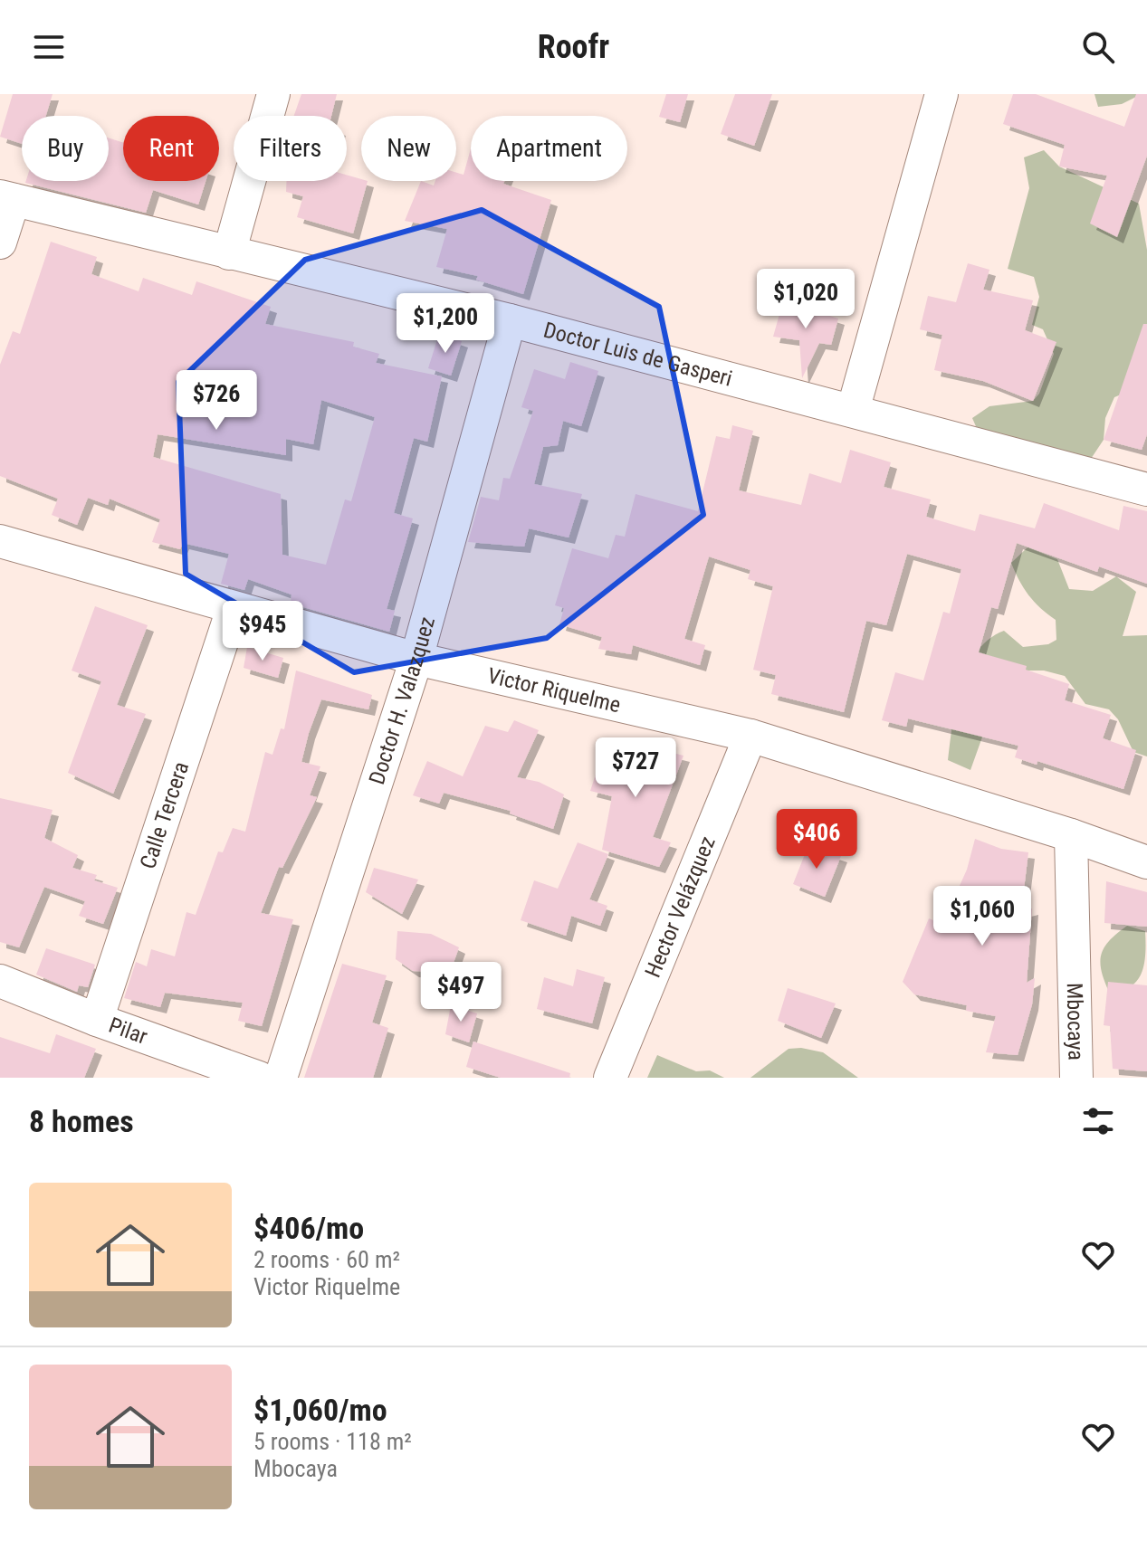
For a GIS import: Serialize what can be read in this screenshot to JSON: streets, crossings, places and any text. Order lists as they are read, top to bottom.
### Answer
{
  "streets": {
    "street": [
      "Doctor Luis de Gasperi",
      "Victor Riquelme",
      "Doctor H. Valazquez",
      "Calle Tercera",
      "Hector Velázquez",
      "Mbocaya",
      "Pilar"
    ]
  },
  "crossings": [
    ["Doctor Luis de Gasperi", "Doctor H. Valazquez"],
    ["Victor Riquelme", "Doctor H. Valazquez"],
    ["Victor Riquelme", "Calle Tercera"],
    ["Victor Riquelme", "Hector Velázquez"],
    ["Victor Riquelme", "Mbocaya"],
    ["Calle Tercera", "Pilar"]
  ],
  "page": {
    "header": "Roofr",
    "chip": [
      "Buy",
      "Rent",
      "Filters",
      "New",
      "Apartment"
    ],
    "price": [
      "$1,020",
      "$1,200",
      "$726",
      "$945",
      "$727",
      "$406",
      "$1,060",
      "$497"
    ],
    "heading": "8 homes",
    "list": [
      {
        "name": "$406/mo",
        "note": "2 rooms · 60 m² · Victor Riquelme"
      },
      {
        "name": "$1,060/mo",
        "note": "5 rooms · 118 m² · Mbocaya"
      }
    ]
  }
}
